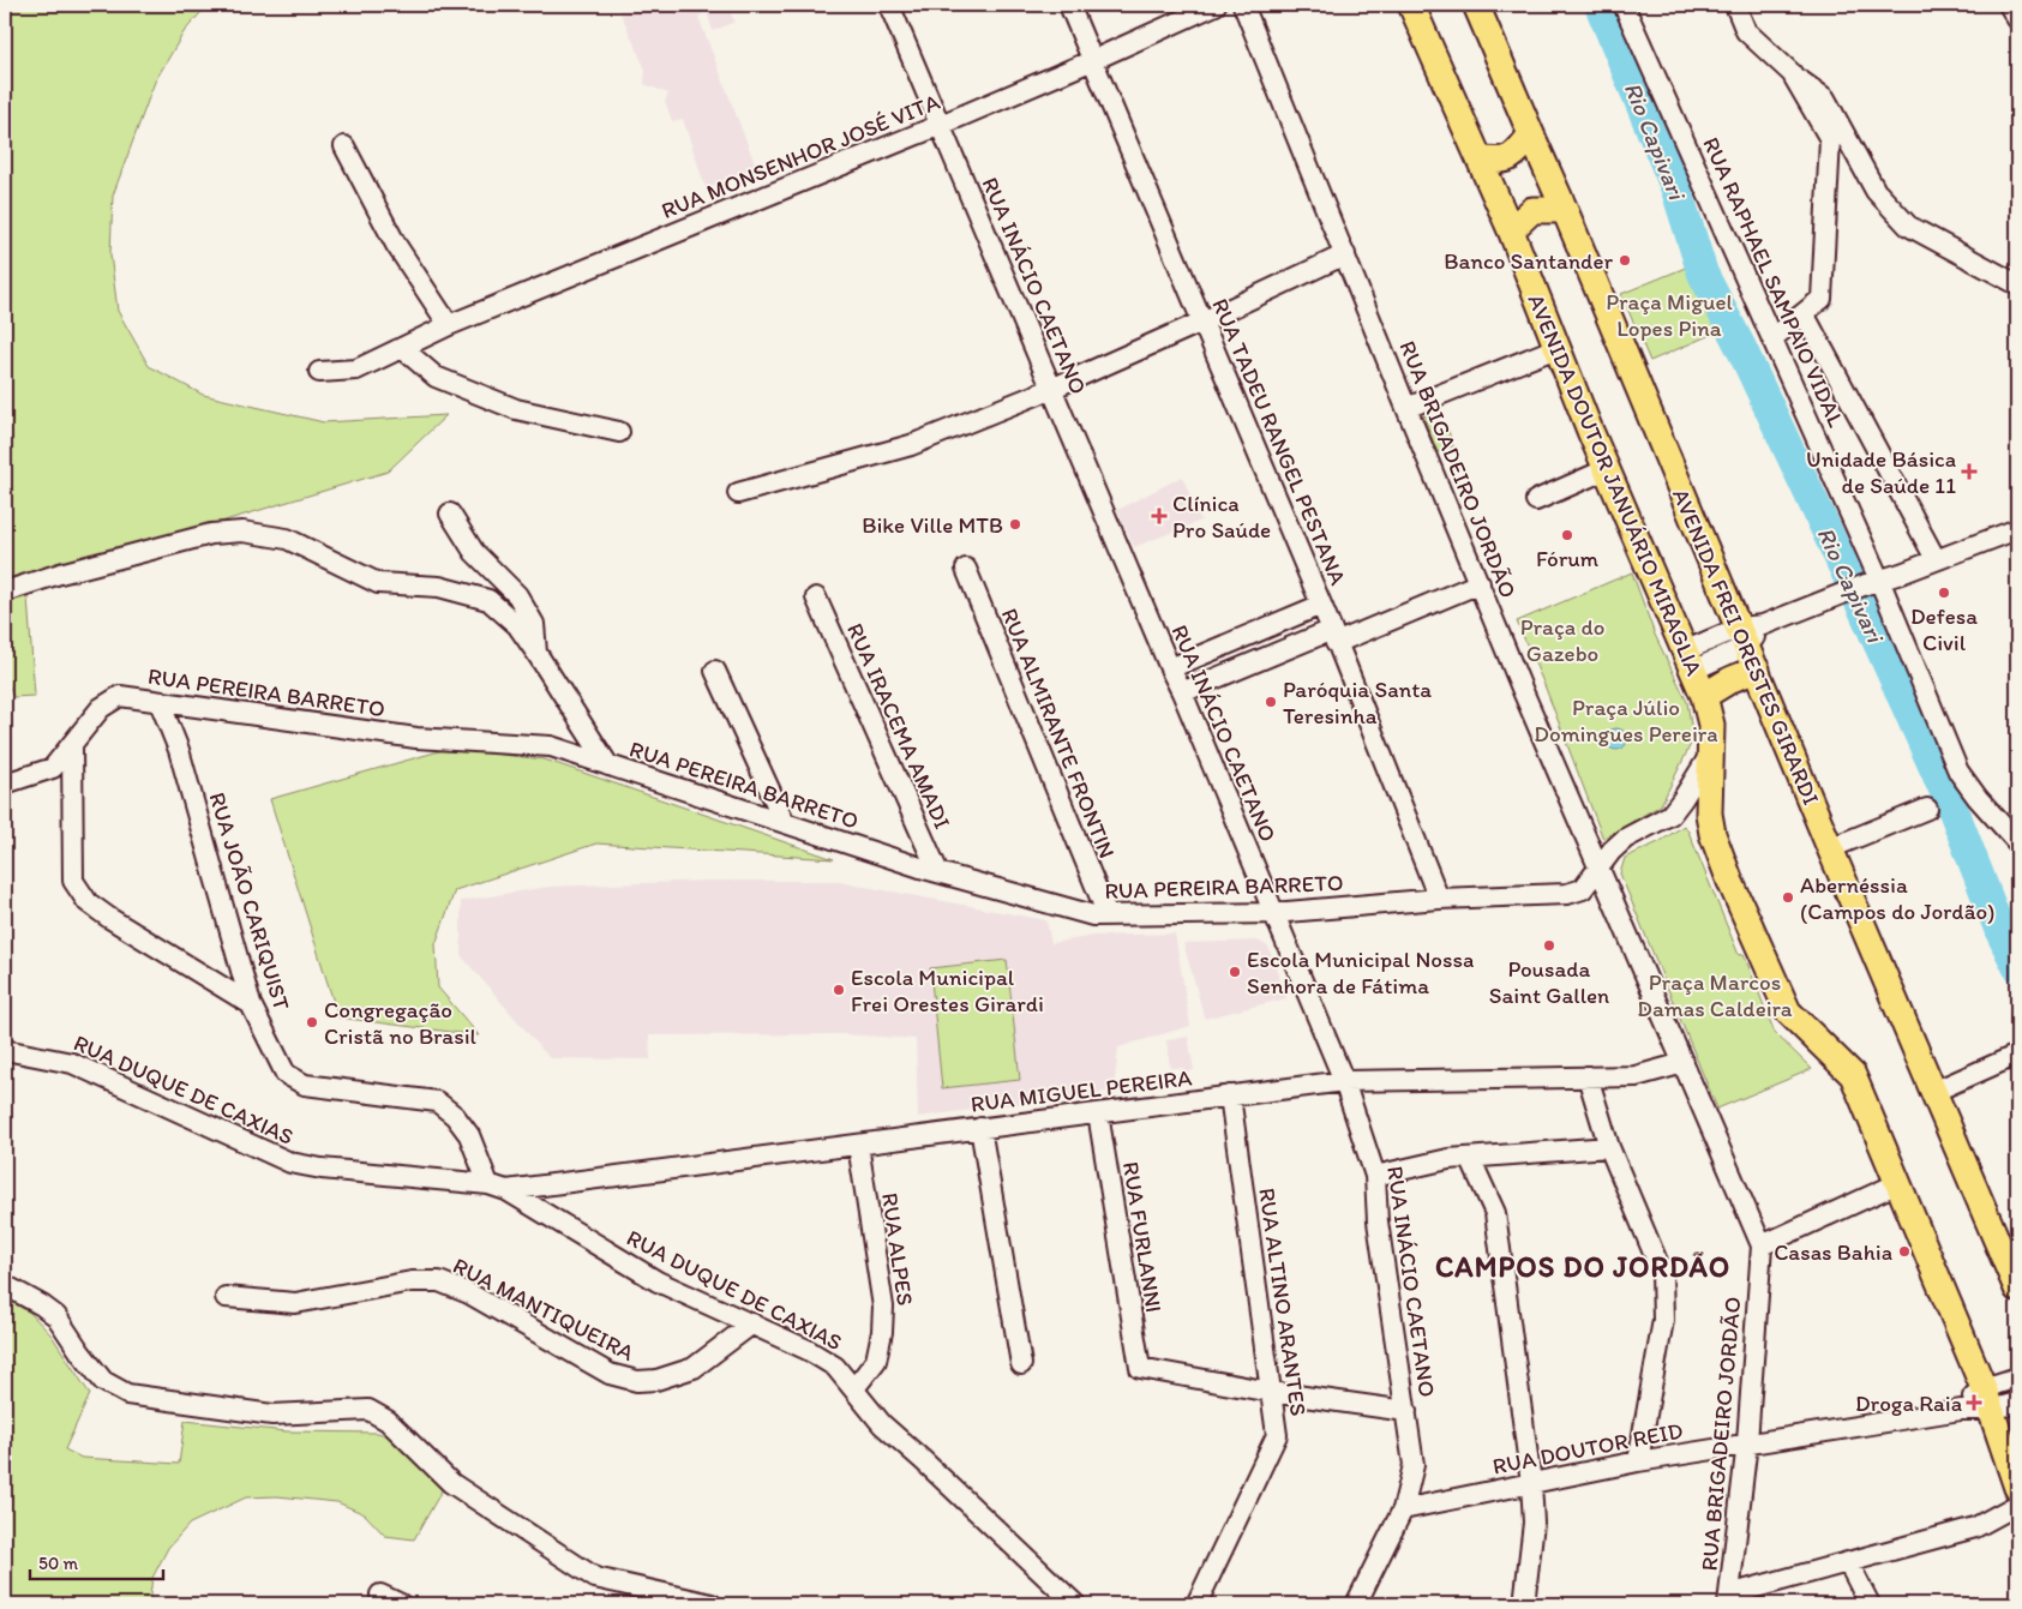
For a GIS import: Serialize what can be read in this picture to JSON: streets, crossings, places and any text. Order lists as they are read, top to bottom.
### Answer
{
  "streets": {
    "main road": ["AVENIDA DOUTOR JANUÁRIO MIRAGLIA", "AVENIDA FREI ORESTES GIRARDI"],
    "street": [
      "RUA MONSENHOR JOSÉ VITA",
      "RUA RAPHAEL SAMPAIO VIDAL",
      "RUA INÁCIO CAETANO",
      "RUA TADEU RANGEL PESTANA",
      "RUA BRIGADEIRO JORDÃO",
      "RUA PEREIRA BARRETO",
      "RUA IRACEMA AMADI",
      "RUA ALMIRANTE FRONTIN",
      "RUA JOÃO CARIQUIST",
      "RUA DUQUE DE CAXIAS",
      "RUA MIGUEL PEREIRA",
      "RUA FURLANNI",
      "RUA ALPES",
      "RUA ALTINO ARANTES",
      "RUA MANTIQUEIRA",
      "RUA DOUTOR REID"
    ]
  },
  "crossings": [
    ["RUA MONSENHOR JOSÉ VITA", "RUA INÁCIO CAETANO"],
    ["RUA MONSENHOR JOSÉ VITA", "RUA TADEU RANGEL PESTANA"],
    ["RUA INÁCIO CAETANO", "RUA PEREIRA BARRETO"],
    ["RUA INÁCIO CAETANO", "RUA MIGUEL PEREIRA"],
    ["RUA INÁCIO CAETANO", "RUA DOUTOR REID"],
    ["RUA TADEU RANGEL PESTANA", "RUA PEREIRA BARRETO"],
    ["RUA BRIGADEIRO JORDÃO", "RUA PEREIRA BARRETO"],
    ["RUA BRIGADEIRO JORDÃO", "RUA MIGUEL PEREIRA"],
    ["RUA BRIGADEIRO JORDÃO", "RUA DOUTOR REID"],
    ["AVENIDA DOUTOR JANUÁRIO MIRAGLIA", "RUA PEREIRA BARRETO"],
    ["AVENIDA DOUTOR JANUÁRIO MIRAGLIA", "RUA DOUTOR REID"],
    ["RUA PEREIRA BARRETO", "RUA IRACEMA AMADI"],
    ["RUA PEREIRA BARRETO", "RUA ALMIRANTE FRONTIN"],
    ["RUA PEREIRA BARRETO", "RUA JOÃO CARIQUIST"],
    ["RUA JOÃO CARIQUIST", "RUA DUQUE DE CAXIAS"],
    ["RUA JOÃO CARIQUIST", "RUA MIGUEL PEREIRA"],
    ["RUA DUQUE DE CAXIAS", "RUA MIGUEL PEREIRA"],
    ["RUA DUQUE DE CAXIAS", "RUA ALPES"],
    ["RUA DUQUE DE CAXIAS", "RUA MANTIQUEIRA"],
    ["RUA MIGUEL PEREIRA", "RUA FURLANNI"],
    ["RUA MIGUEL PEREIRA", "RUA ALPES"],
    ["RUA MIGUEL PEREIRA", "RUA ALTINO ARANTES"],
    ["RUA FURLANNI", "RUA ALTINO ARANTES"]
  ],
  "districts": ["CAMPOS DO JORDÃO"],
  "water": ["Rio Capivari"],
  "parks": [
    "Praça Miguel Lopes Pina",
    "Praça do Gazebo",
    "Praça Júlio Domingues Pereira",
    "Praça Marcos Damas Caldeira"
  ],
  "places": {
    "other": [
      "Banco Santander",
      "Bike Ville MTB",
      "Fórum",
      "Defesa Civil",
      "Paróquia Santa Teresinha",
      "Abernéssia (Campos do Jordão)",
      "Pousada Saint Gallen",
      "Escola Municipal Nossa Senhora de Fátima",
      "Escola Municipal Frei Orestes Girardi",
      "Congregação Cristã no Brasil",
      "Casas Bahia"
    ],
    "health": ["Unidade Básica de Saúde 11", "Clínica Pro Saúde", "Droga Raia"]
  },
  "scale_bar": "50 m"
}
